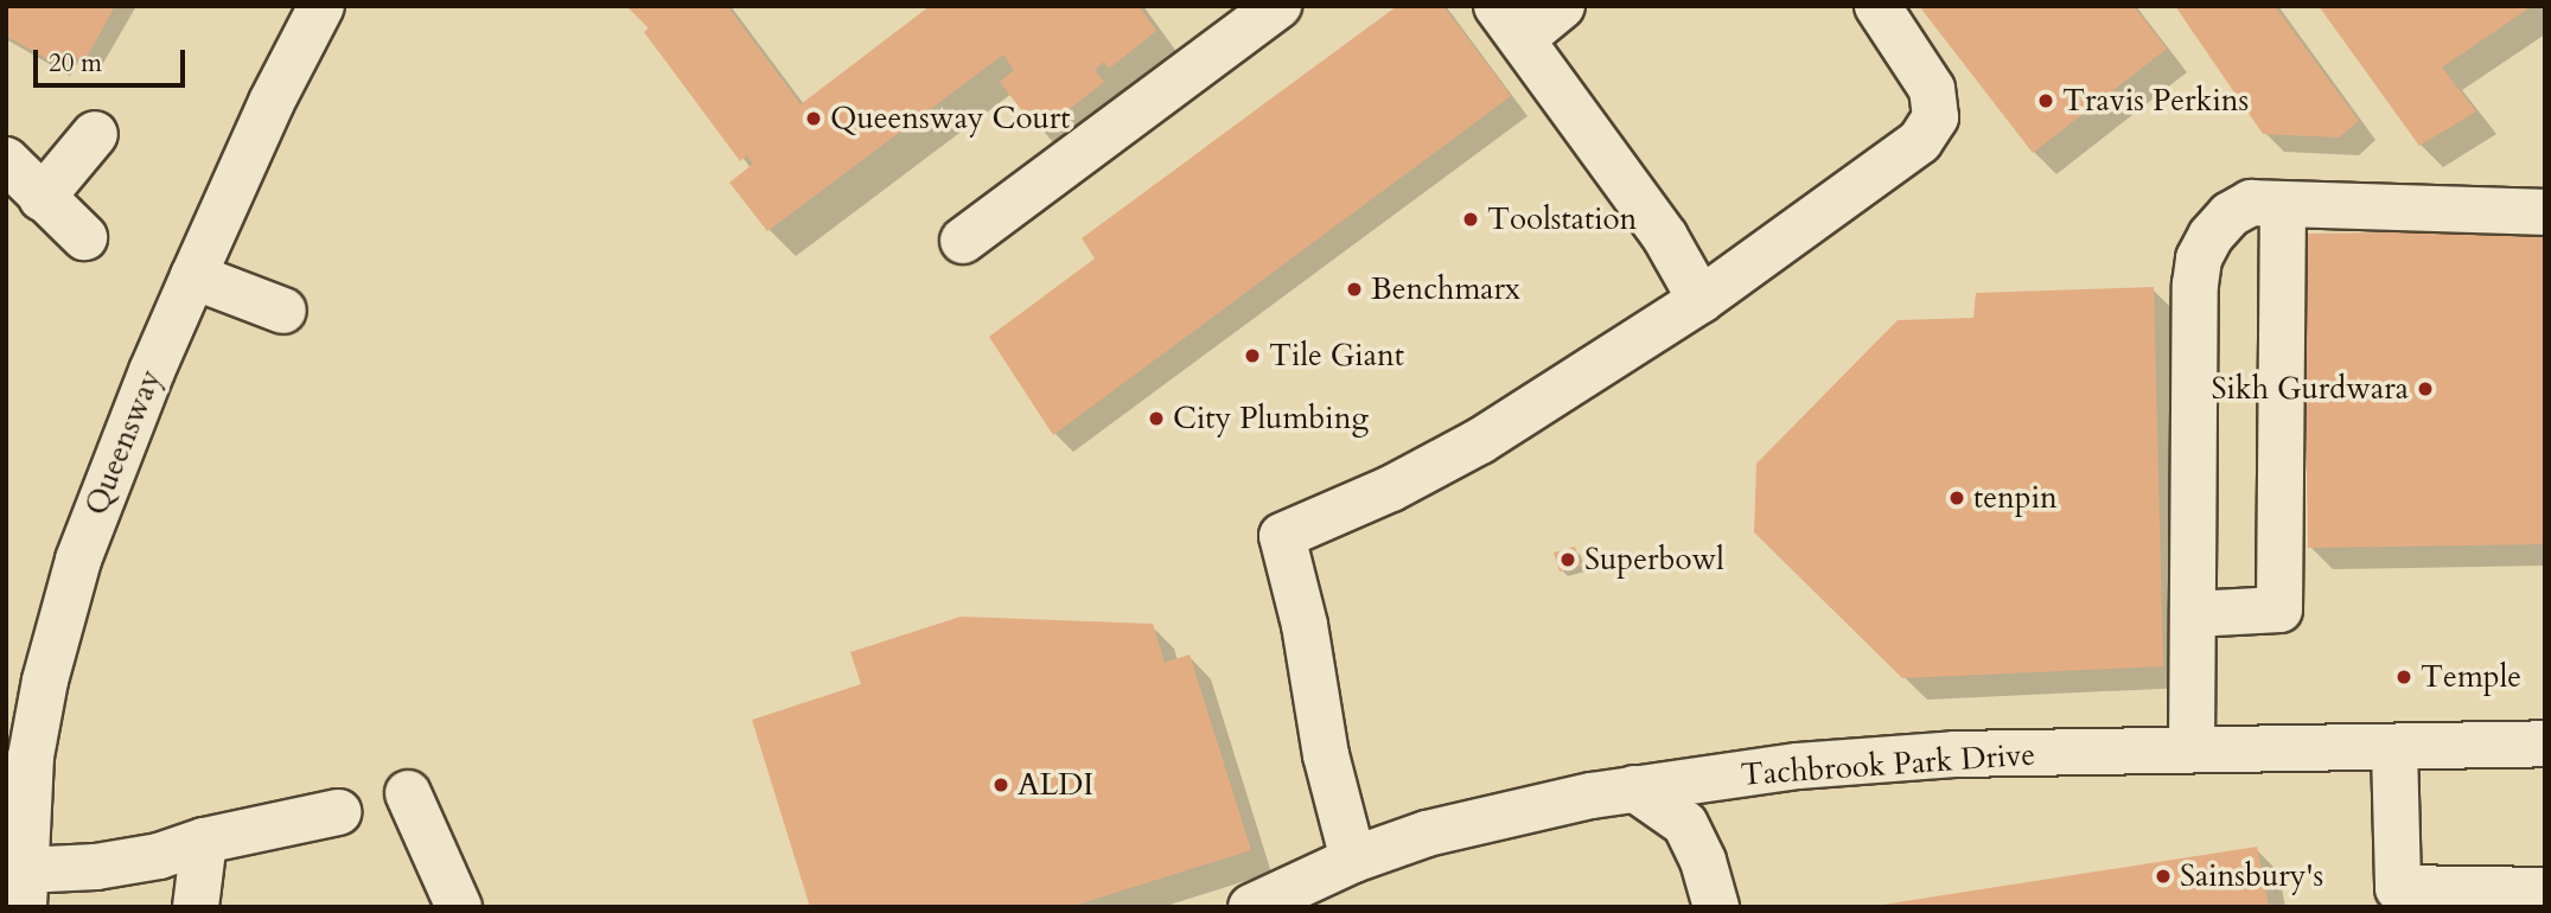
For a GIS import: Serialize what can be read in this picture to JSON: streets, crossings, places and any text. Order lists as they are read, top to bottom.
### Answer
{
  "streets": {
    "street": ["Queensway", "Tachbrook Park Drive"]
  },
  "places": [
    "Travis Perkins",
    "Queensway Court",
    "Toolstation",
    "Benchmarx",
    "Tile Giant",
    "Sikh Gurdwara",
    "City Plumbing",
    "tenpin",
    "Superbowl",
    "Temple",
    "ALDI",
    "Sainsbury's"
  ],
  "scale_bar": "20 m"
}
